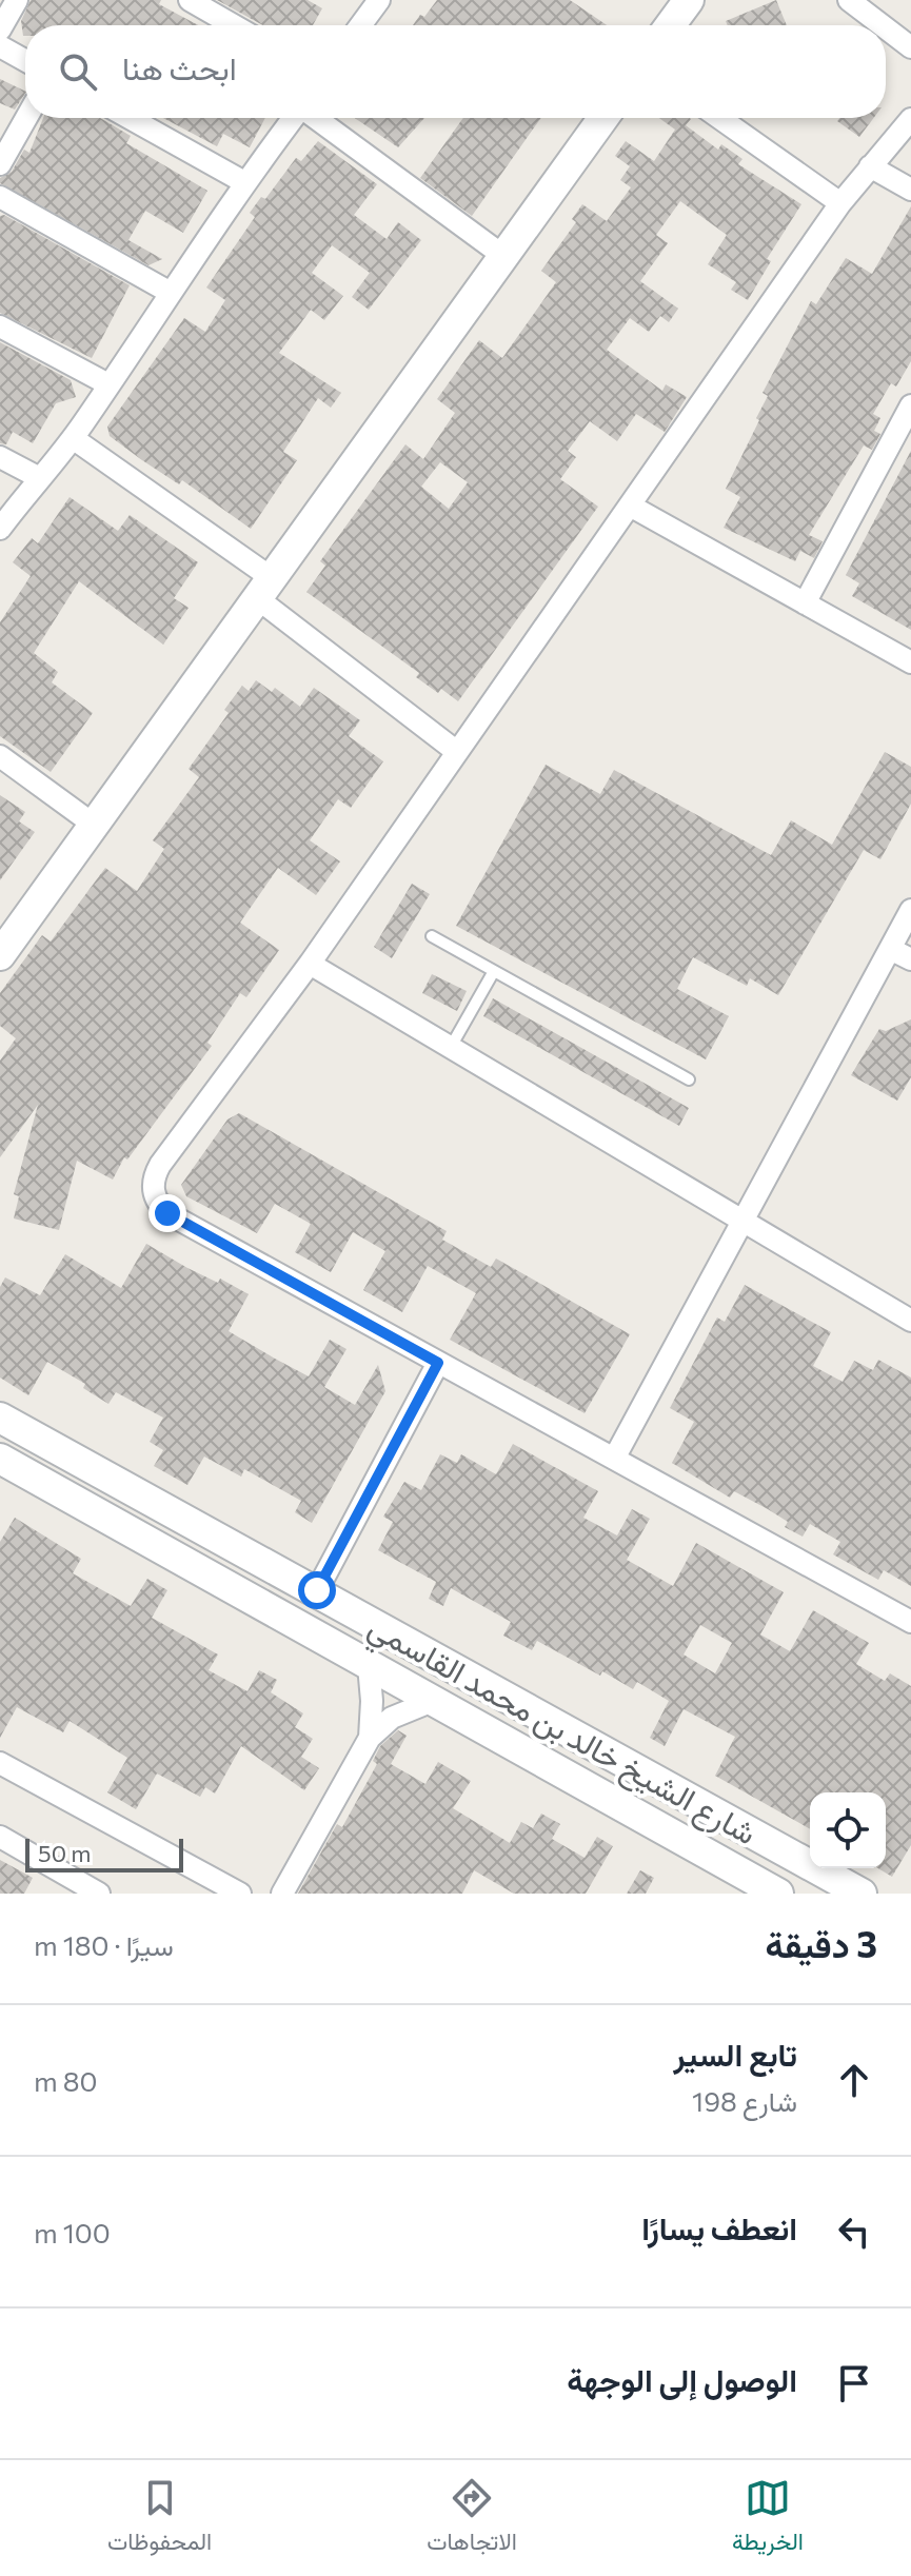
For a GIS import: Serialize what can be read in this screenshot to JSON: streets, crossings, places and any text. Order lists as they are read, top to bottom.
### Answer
{
  "streets": {
    "main road": ["شارع الشيخ خالد بن محمد القاسمي"]
  },
  "scale_bar": "50 m",
  "page": {
    "search": "ابحث هنا",
    "scale": "50 m",
    "heading": ["3 دقيقة", "سيرًا · 180 m"],
    "list": [
      ["تابع السير", "شارع 198", "80 m"],
      ["انعطف يسارًا", "100 m"],
      "الوصول إلى الوجهة"
    ],
    "nav": ["الخريطة", "الاتجاهات", "المحفوظات"]
  }
}
